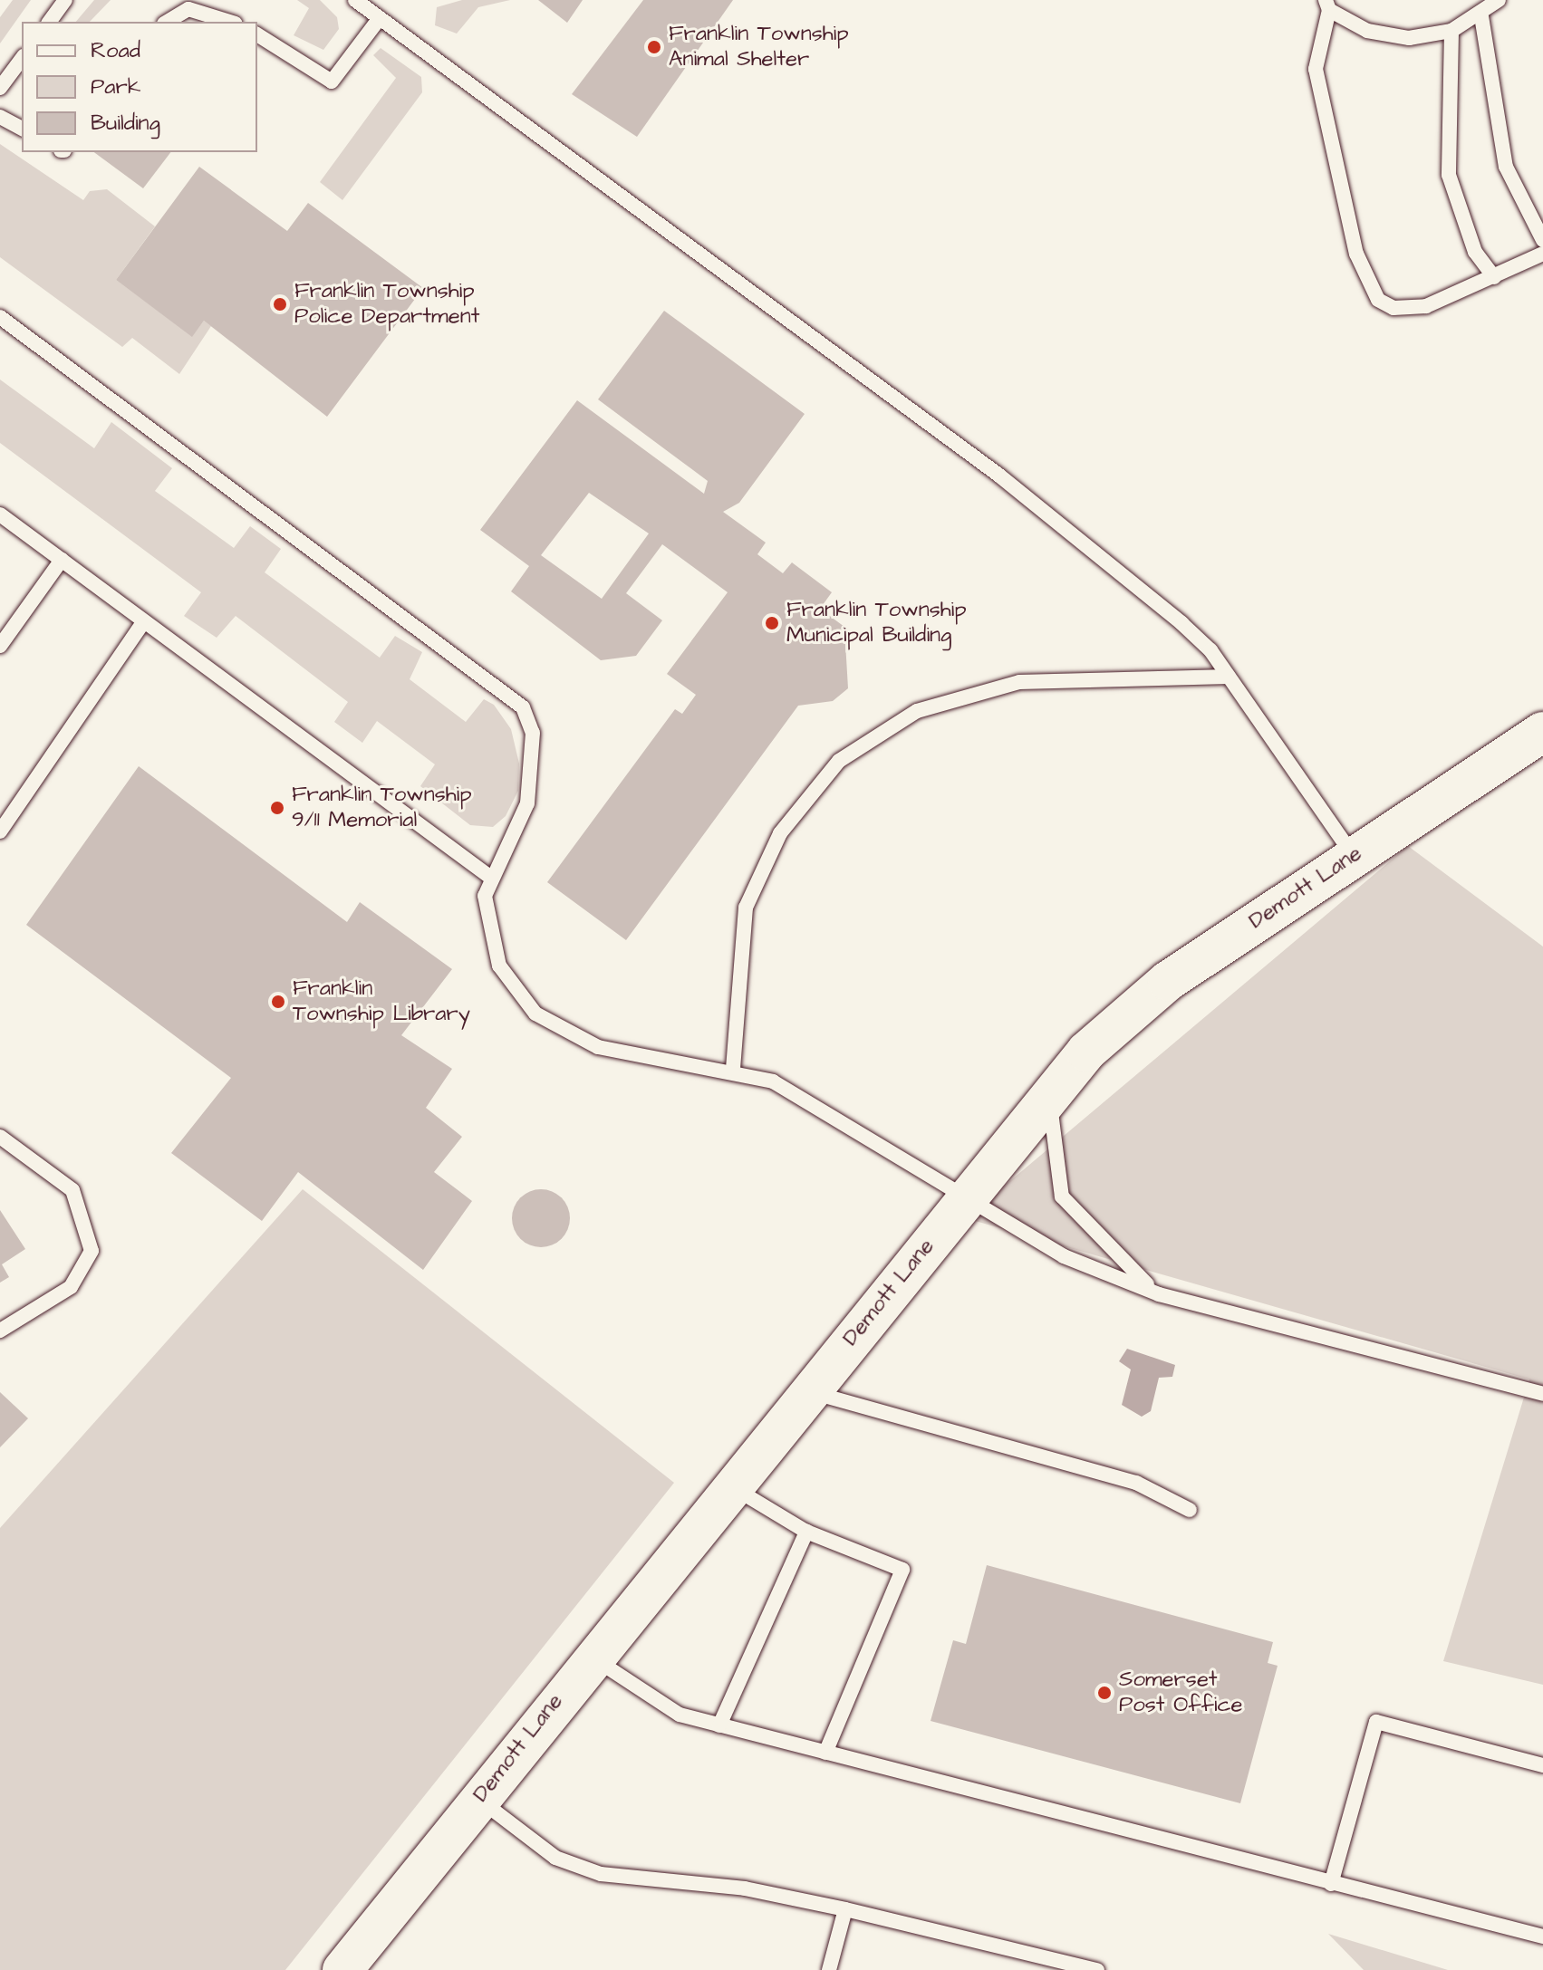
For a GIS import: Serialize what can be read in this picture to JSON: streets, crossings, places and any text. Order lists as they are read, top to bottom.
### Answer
{
  "streets": {
    "street": ["Demott Lane"]
  },
  "places": [
    "Franklin Township Animal Shelter",
    "Franklin Township Police Department",
    "Franklin Township Municipal Building",
    "Franklin Township 9/11 Memorial",
    "Franklin Township Library",
    "Somerset Post Office"
  ],
  "legend": ["Road", "Park", "Building"]
}
